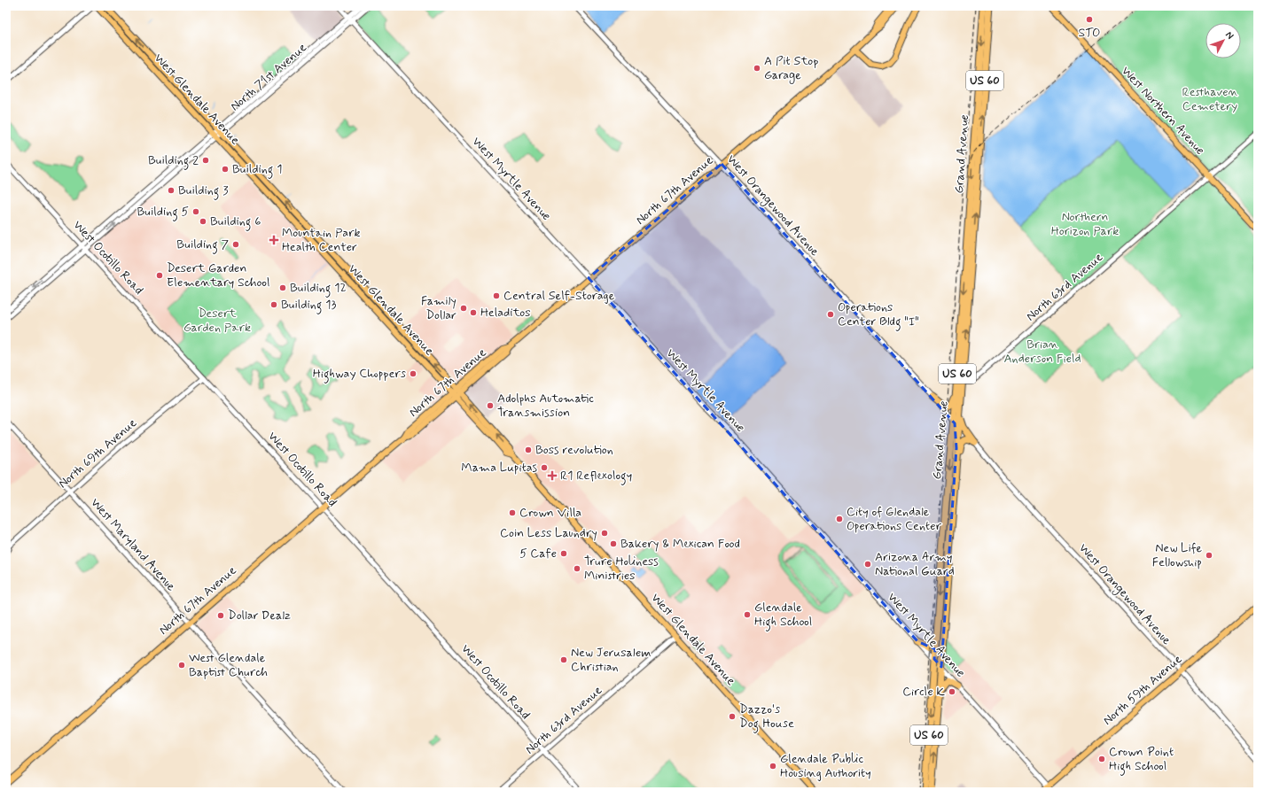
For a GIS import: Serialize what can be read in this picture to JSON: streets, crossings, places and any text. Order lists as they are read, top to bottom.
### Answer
{
  "streets": {
    "highway": ["US 60", "Grand Avenue"],
    "main road": [
      "West Glendale Avenue",
      "West Northern Avenue",
      "North 67th Avenue",
      "North 59th Avenue"
    ],
    "street": [
      "North 71st Avenue",
      "West Myrtle Avenue",
      "West Orangewood Avenue",
      "West Ocotillo Road",
      "North 63rd Avenue",
      "North 69th Avenue",
      "West Maryland Avenue"
    ]
  },
  "crossings": [
    ["North 71st Avenue", "West Glendale Avenue"],
    ["North 71st Avenue", "West Myrtle Avenue"],
    ["North 71st Avenue", "West Ocotillo Road"],
    ["West Glendale Avenue", "North 67th Avenue"],
    ["West Glendale Avenue", "North 63rd Avenue"],
    ["West Northern Avenue", "North 63rd Avenue"],
    ["Grand Avenue", "West Myrtle Avenue"],
    ["Grand Avenue", "West Orangewood Avenue"],
    ["Grand Avenue", "North 63rd Avenue"],
    ["West Myrtle Avenue", "North 67th Avenue"],
    ["West Myrtle Avenue", "North 59th Avenue"],
    ["North 67th Avenue", "West Orangewood Avenue"],
    ["North 67th Avenue", "West Ocotillo Road"],
    ["North 67th Avenue", "West Maryland Avenue"],
    ["West Orangewood Avenue", "North 59th Avenue"],
    ["West Ocotillo Road", "North 63rd Avenue"],
    ["West Ocotillo Road", "North 69th Avenue"],
    ["North 69th Avenue", "West Maryland Avenue"]
  ],
  "parks": [
    "Resthaven Cemetery",
    "Northern Horizon Park",
    "Desert Garden Park",
    "Brian Anderson Field"
  ],
  "places": {
    "other": [
      "STO",
      "A Pit Stop Garage",
      "Building 2",
      "Building 1",
      "Building 3",
      "Building 5",
      "Building 6",
      "Building 7",
      "Desert Garden Elementary School",
      "Building 12",
      "Central Self-Storage",
      "Building 13",
      "Family Dollar",
      "Heladitos",
      "Operations Center Bldg \"I\"",
      "Highway Choppers",
      "Adolphs Automatic Transmission",
      "Boss revolution",
      "Mama Lupitas",
      "Crown Villa",
      "City of Glendale Operations Center",
      "Coin Less Laundry",
      "Bakery & Mexican Food",
      "5 Cafe",
      "New Life Fellowship",
      "Arizona Army National Guard",
      "Trure Holiness Ministries",
      "Glendale High School",
      "Dollar Dealz",
      "New Jerusalem Christian",
      "West Glendale Baptist Church",
      "Circle K",
      "Dazzo's Dog House",
      "Crown Point High School",
      "Glendale Public Housing Authority"
    ],
    "health": ["Mountain Park Health Center", "R1 Reflexology"]
  },
  "north": "top right"
}
